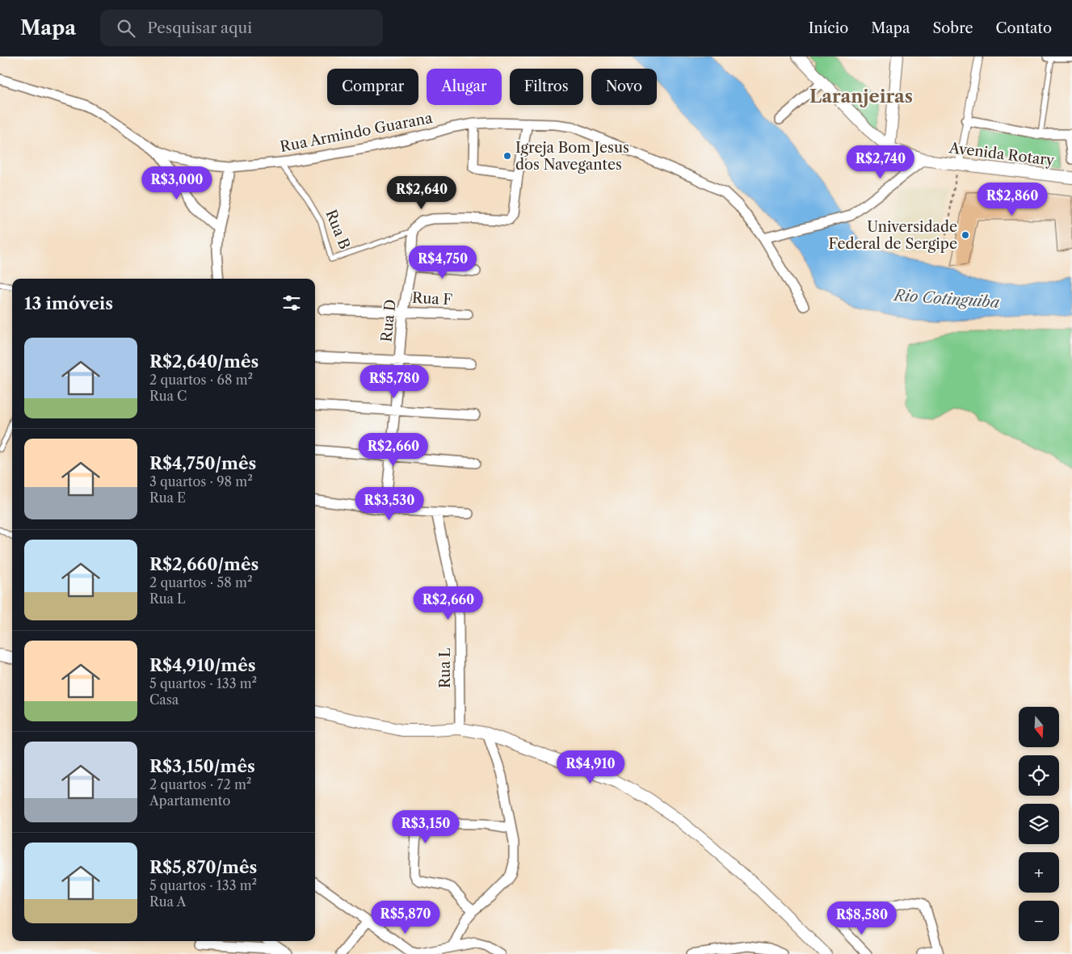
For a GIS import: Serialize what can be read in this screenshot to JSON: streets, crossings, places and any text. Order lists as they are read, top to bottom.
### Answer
{
  "streets": {
    "street": [
      "Rua Armindo Guarana",
      "Avenida Rotary",
      "Rua F",
      "Rua D",
      "Rua L"
    ],
    "lane": ["Rua B"]
  },
  "crossings": [
    ["Rua Armindo Guarana", "Rua B"],
    ["Rua B", "Rua D"],
    ["Rua F", "Rua D"]
  ],
  "districts": ["Laranjeiras"],
  "water": ["Rio Cotinguiba"],
  "places": ["Igreja Bom Jesus dos Navegantes", "Universidade Federal de Sergipe"],
  "north": "bottom",
  "page": {
    "header": "Mapa",
    "search": "Pesquisar aqui",
    "nav": [
      "Início",
      "Mapa",
      "Sobre",
      "Contato"
    ],
    "chip": [
      "Comprar",
      "Alugar",
      "Filtros",
      "Novo"
    ],
    "price": [
      "R$2,740",
      "R$3,000",
      "R$2,640",
      "R$2,860",
      "R$4,750",
      "R$5,780",
      "R$2,660",
      "R$3,530",
      "R$2,660",
      "R$4,910",
      "R$3,150",
      "R$5,870",
      "R$8,580"
    ],
    "heading": "13 imóveis",
    "list": [
      {
        "name": "R$2,640/mês",
        "note": "2 quartos · 68 m² · Rua C"
      },
      {
        "name": "R$4,750/mês",
        "note": "3 quartos · 98 m² · Rua E"
      },
      {
        "name": "R$2,660/mês",
        "note": "2 quartos · 58 m² · Rua L"
      },
      {
        "name": "R$4,910/mês",
        "note": "5 quartos · 133 m² · Casa"
      },
      {
        "name": "R$3,150/mês",
        "note": "2 quartos · 72 m² · Apartamento"
      },
      {
        "name": "R$5,870/mês",
        "note": "5 quartos · 133 m² · Rua A"
      }
    ],
    "map_buttons": ["+", "−"]
  }
}
